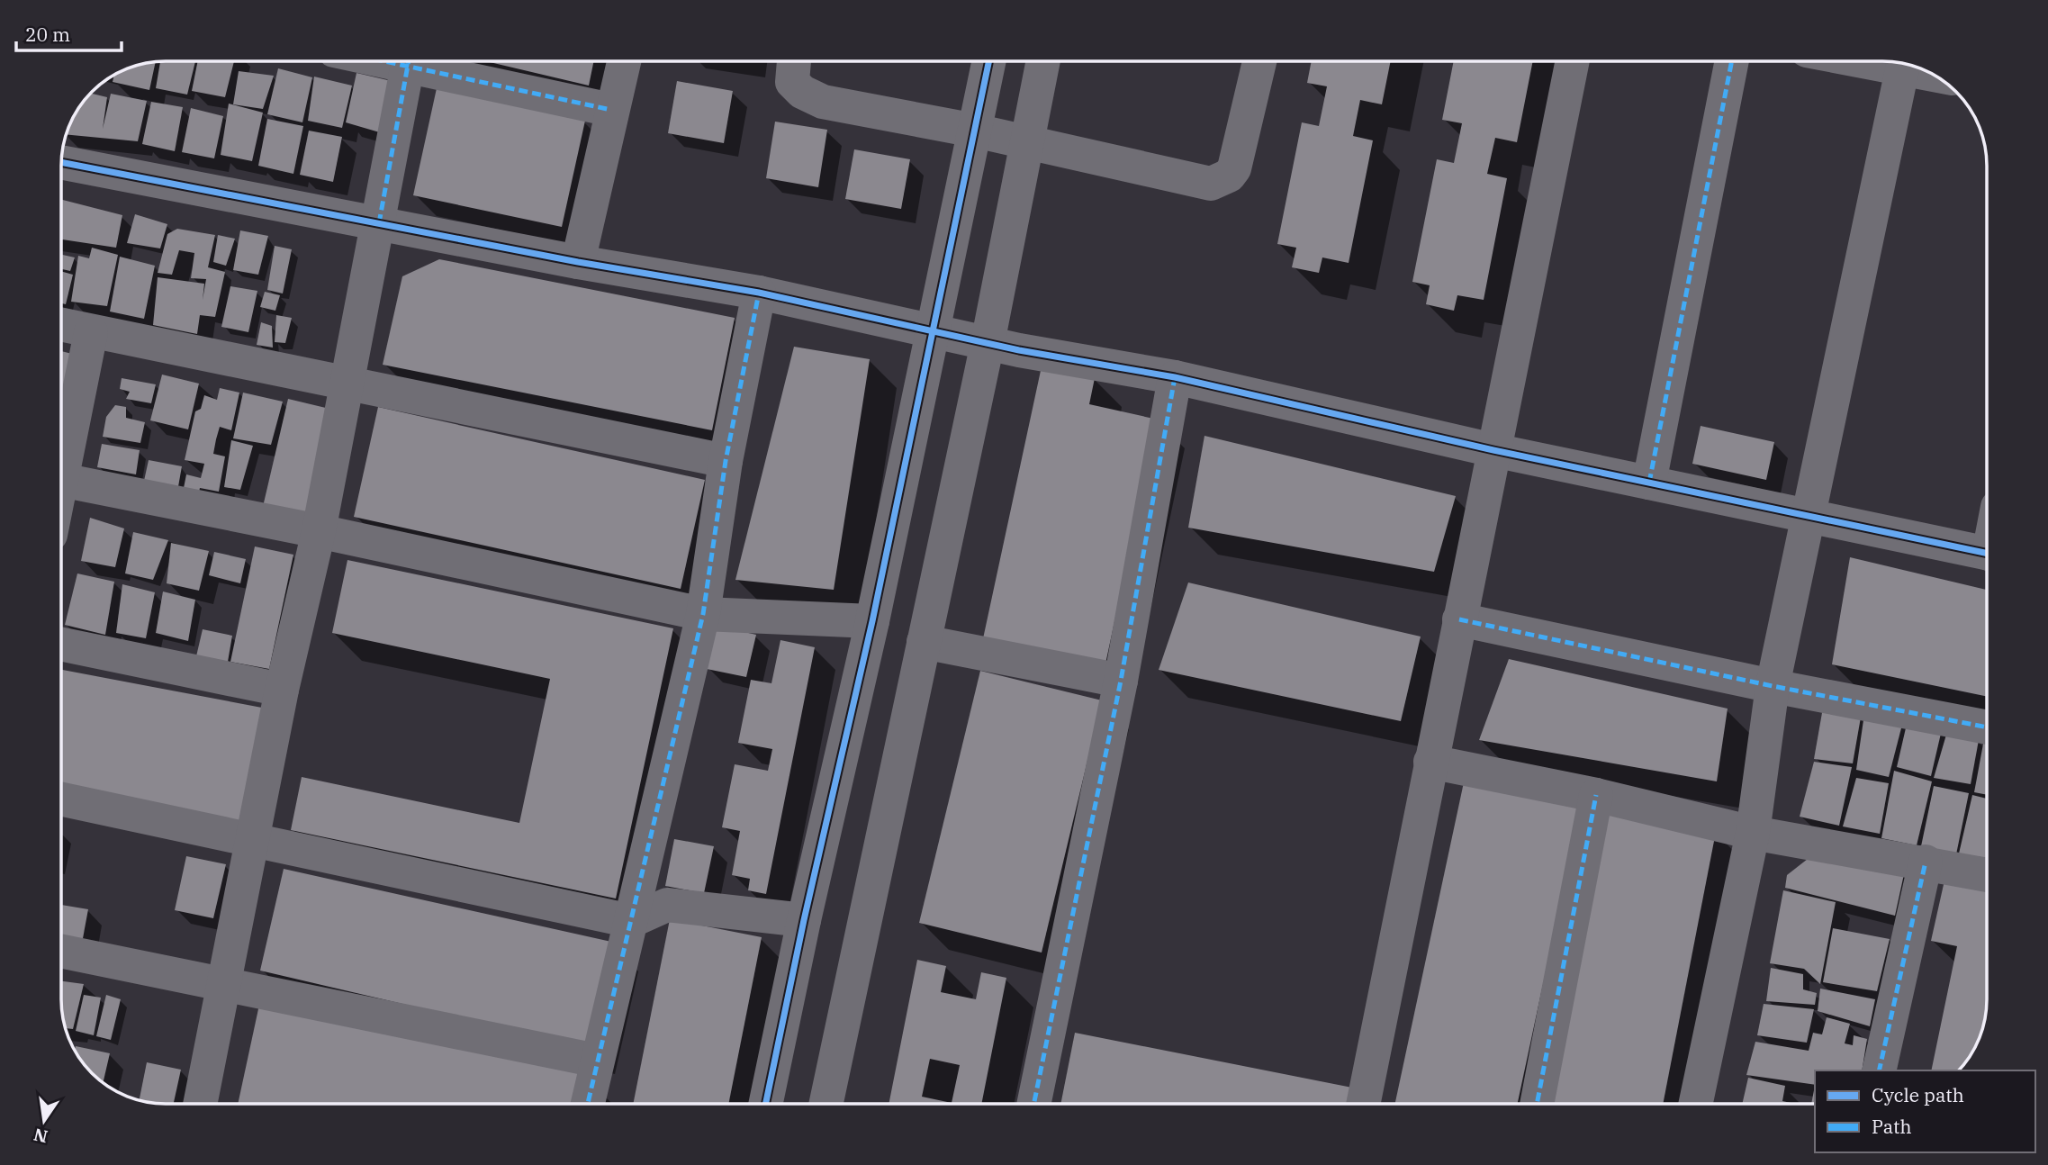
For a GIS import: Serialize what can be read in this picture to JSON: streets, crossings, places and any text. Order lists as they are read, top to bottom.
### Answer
{
  "legend": ["Cycle path", "Path"],
  "scale_bar": "20 m",
  "north": "bottom"
}
